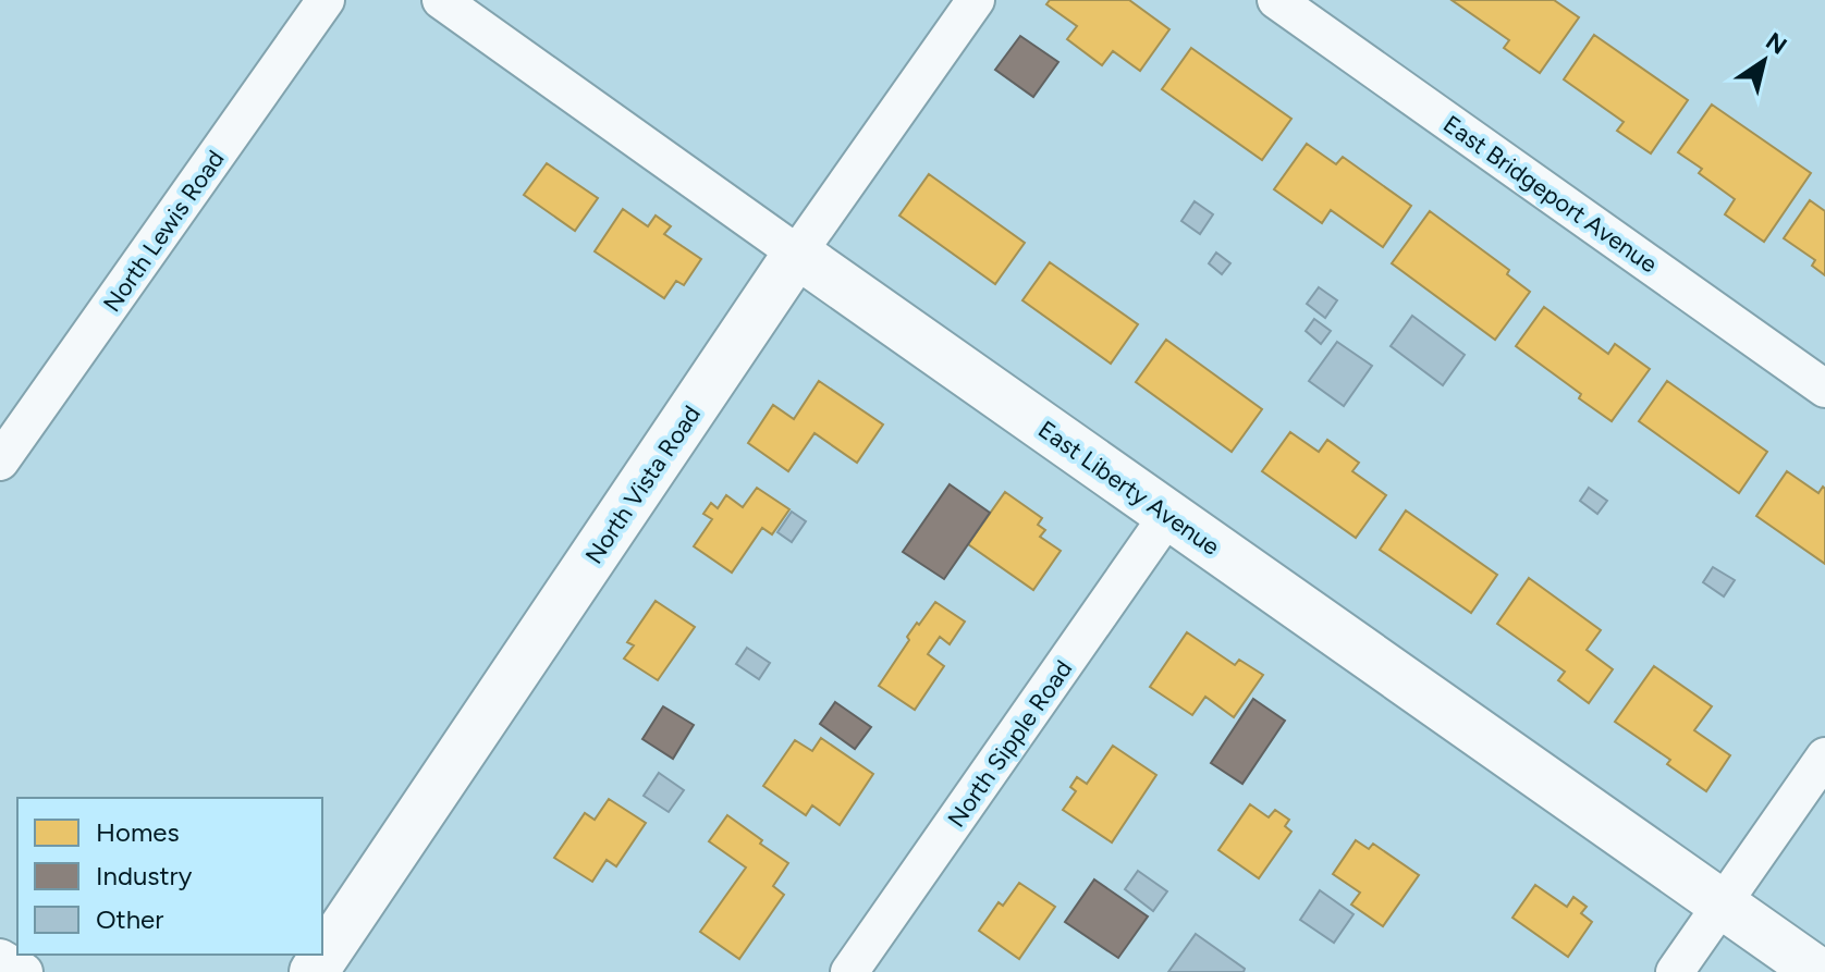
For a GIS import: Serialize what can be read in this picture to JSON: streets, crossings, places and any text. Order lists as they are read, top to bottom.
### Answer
{
  "streets": {
    "street": [
      "East Bridgeport Avenue",
      "North Lewis Road",
      "North Vista Road",
      "East Liberty Avenue",
      "North Sipple Road"
    ]
  },
  "crossings": [
    ["North Vista Road", "East Liberty Avenue"],
    ["East Liberty Avenue", "North Sipple Road"]
  ],
  "legend": ["Homes", "Industry", "Other"],
  "north": "top right"
}
